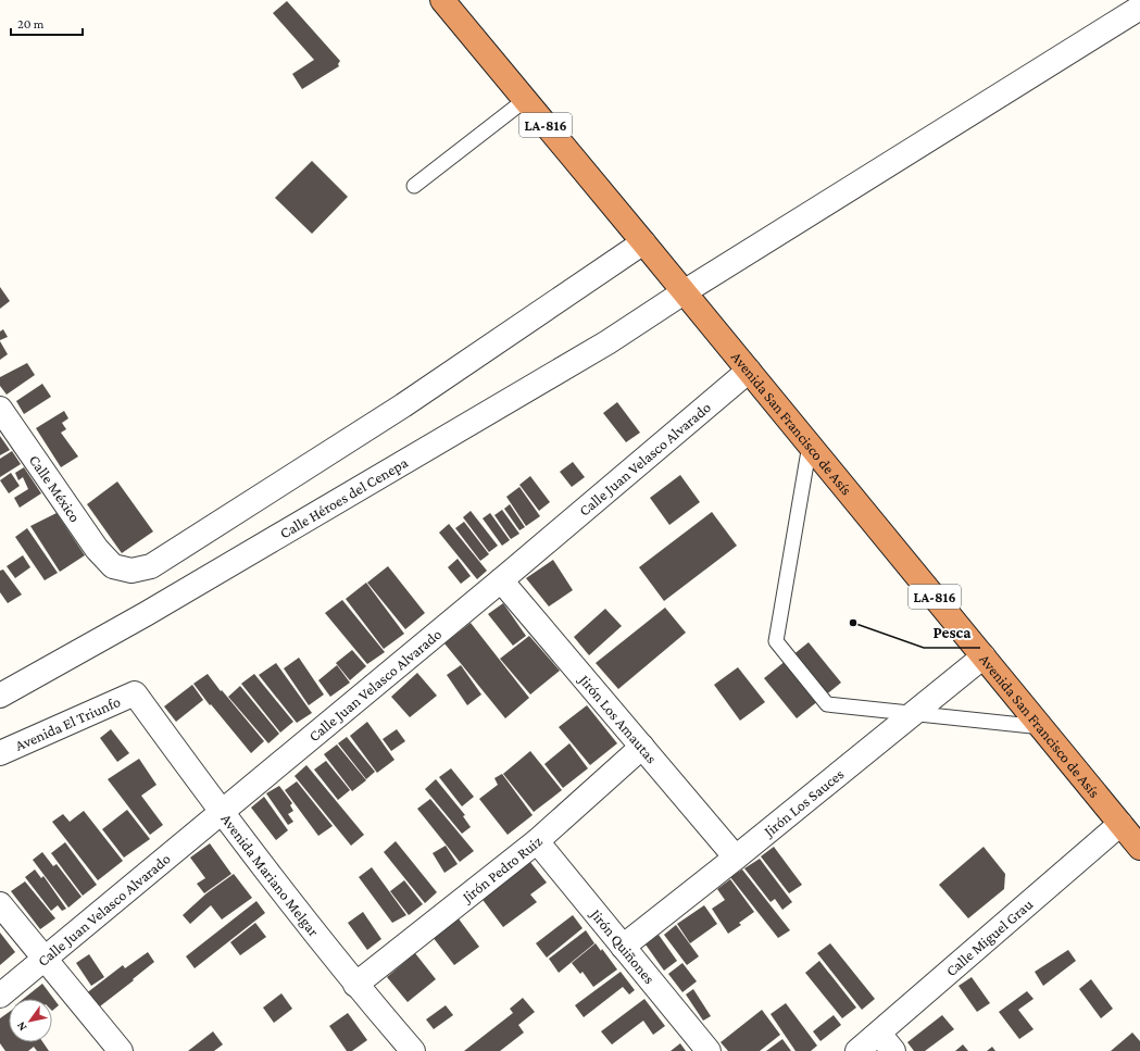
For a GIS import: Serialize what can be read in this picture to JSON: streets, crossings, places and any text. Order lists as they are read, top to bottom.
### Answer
{
  "streets": {
    "highway": ["LA-816", "Avenida San Francisco de Asís"],
    "street": [
      "Calle Juan Velasco Alvarado",
      "Calle México",
      "Calle Héroes del Cenepa",
      "Jirón Los Amautas",
      "Avenida El Triunfo",
      "Jirón Los Sauces",
      "Jirón Pedro Ruiz",
      "Avenida Mariano Melgar",
      "Calle Miguel Grau",
      "Jirón Quiñones"
    ]
  },
  "crossings": [
    ["Avenida San Francisco de Asís", "Calle Juan Velasco Alvarado"],
    ["Avenida San Francisco de Asís", "Calle México"],
    ["Avenida San Francisco de Asís", "Calle Héroes del Cenepa"],
    ["Avenida San Francisco de Asís", "Jirón Los Sauces"],
    ["Avenida San Francisco de Asís", "Calle Miguel Grau"],
    ["Calle Juan Velasco Alvarado", "Jirón Los Amautas"],
    ["Calle Juan Velasco Alvarado", "Avenida Mariano Melgar"],
    ["Jirón Los Amautas", "Jirón Los Sauces"],
    ["Jirón Los Amautas", "Jirón Pedro Ruiz"],
    ["Avenida El Triunfo", "Avenida Mariano Melgar"],
    ["Jirón Los Sauces", "Jirón Quiñones"],
    ["Jirón Pedro Ruiz", "Avenida Mariano Melgar"],
    ["Jirón Pedro Ruiz", "Jirón Quiñones"]
  ],
  "places": ["Pesca"],
  "scale_bar": "20 m",
  "north": "bottom left"
}
